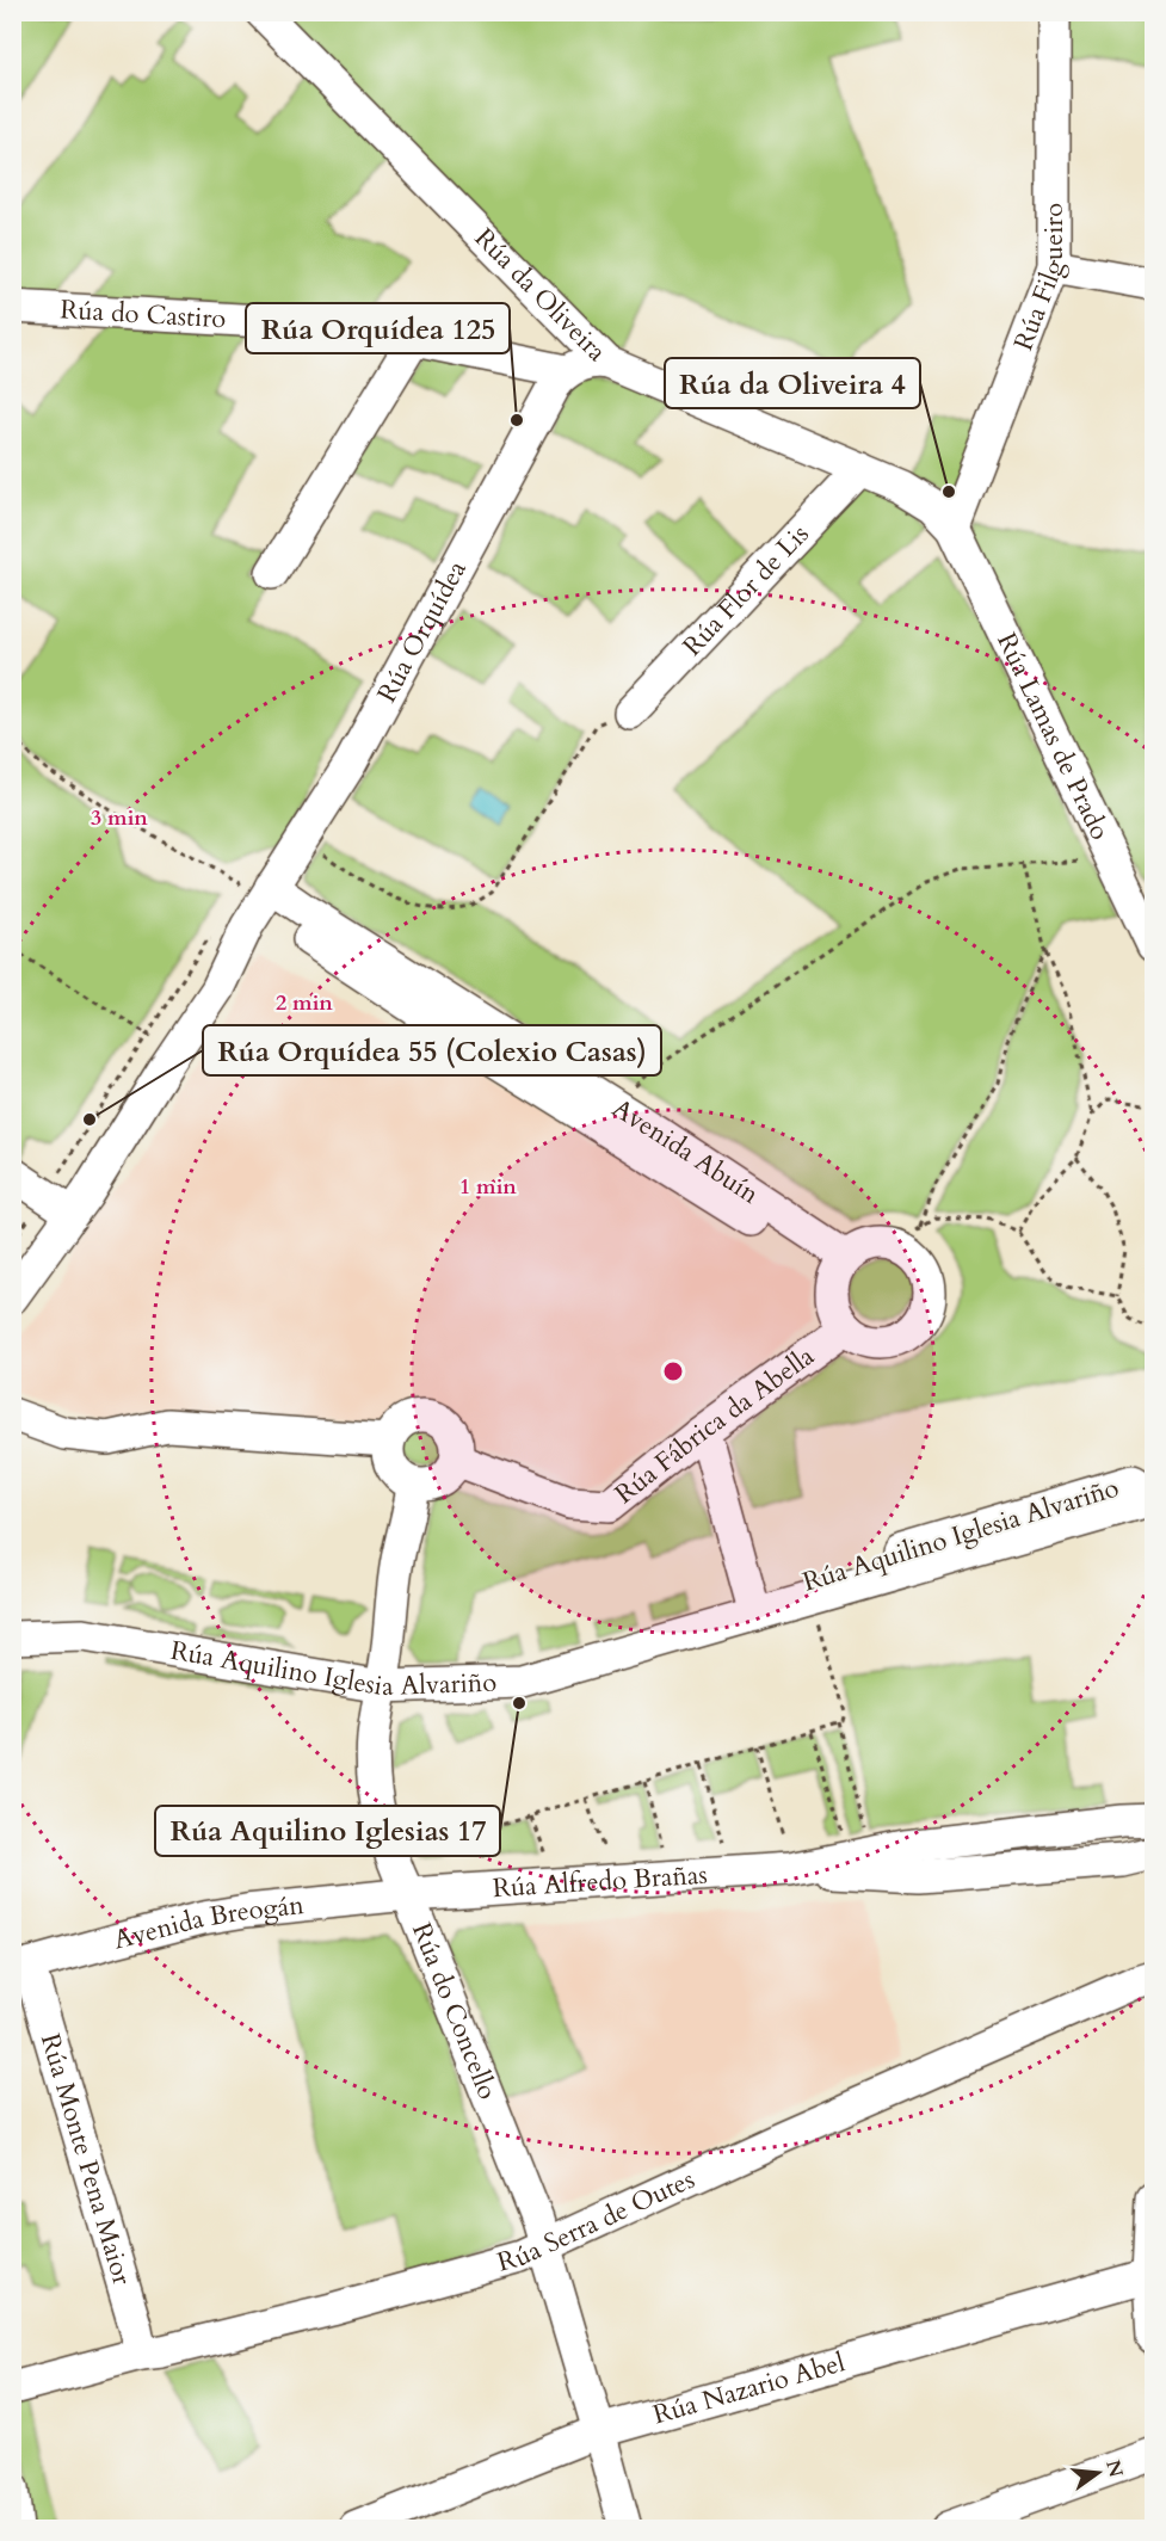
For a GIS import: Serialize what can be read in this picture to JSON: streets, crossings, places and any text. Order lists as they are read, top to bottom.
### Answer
{
  "streets": {
    "street": [
      "Rúa Filgueiro",
      "Rúa da Oliveira",
      "Rúa do Castiro",
      "Rúa Flor de Lis",
      "Rúa Orquídea",
      "Rúa Lamas de Prado",
      "Avenida Abuín",
      "Rúa Fábrica da Abella",
      "Rúa Aquilino Iglesia Alvariño",
      "Rúa Alfredo Brañas",
      "Avenida Breogán",
      "Rúa do Concello",
      "Rúa Monte Pena Maior",
      "Rúa Serra de Outes",
      "Rúa Nazario Abel"
    ]
  },
  "crossings": [
    ["Rúa Filgueiro", "Rúa da Oliveira"],
    ["Rúa Filgueiro", "Rúa Lamas de Prado"],
    ["Rúa da Oliveira", "Rúa Flor de Lis"],
    ["Rúa da Oliveira", "Rúa Lamas de Prado"],
    ["Rúa do Castiro", "Rúa Orquídea"],
    ["Rúa Orquídea", "Avenida Abuín"],
    ["Avenida Abuín", "Rúa Fábrica da Abella"],
    ["Rúa Fábrica da Abella", "Rúa do Concello"],
    ["Rúa Aquilino Iglesia Alvariño", "Rúa do Concello"],
    ["Rúa Alfredo Brañas", "Avenida Breogán"],
    ["Rúa Alfredo Brañas", "Rúa do Concello"],
    ["Avenida Breogán", "Rúa do Concello"],
    ["Avenida Breogán", "Rúa Monte Pena Maior"],
    ["Rúa do Concello", "Rúa Serra de Outes"],
    ["Rúa do Concello", "Rúa Nazario Abel"],
    ["Rúa Monte Pena Maior", "Rúa Serra de Outes"]
  ],
  "places": [
    "Rúa Orquídea 125",
    "Rúa da Oliveira 4",
    "Rúa Orquídea 55 (Colexio Casas)",
    "Rúa Aquilino Iglesias 17"
  ],
  "north": "right",
  "rings": ["3 min", "2 min", "1 min"]
}
